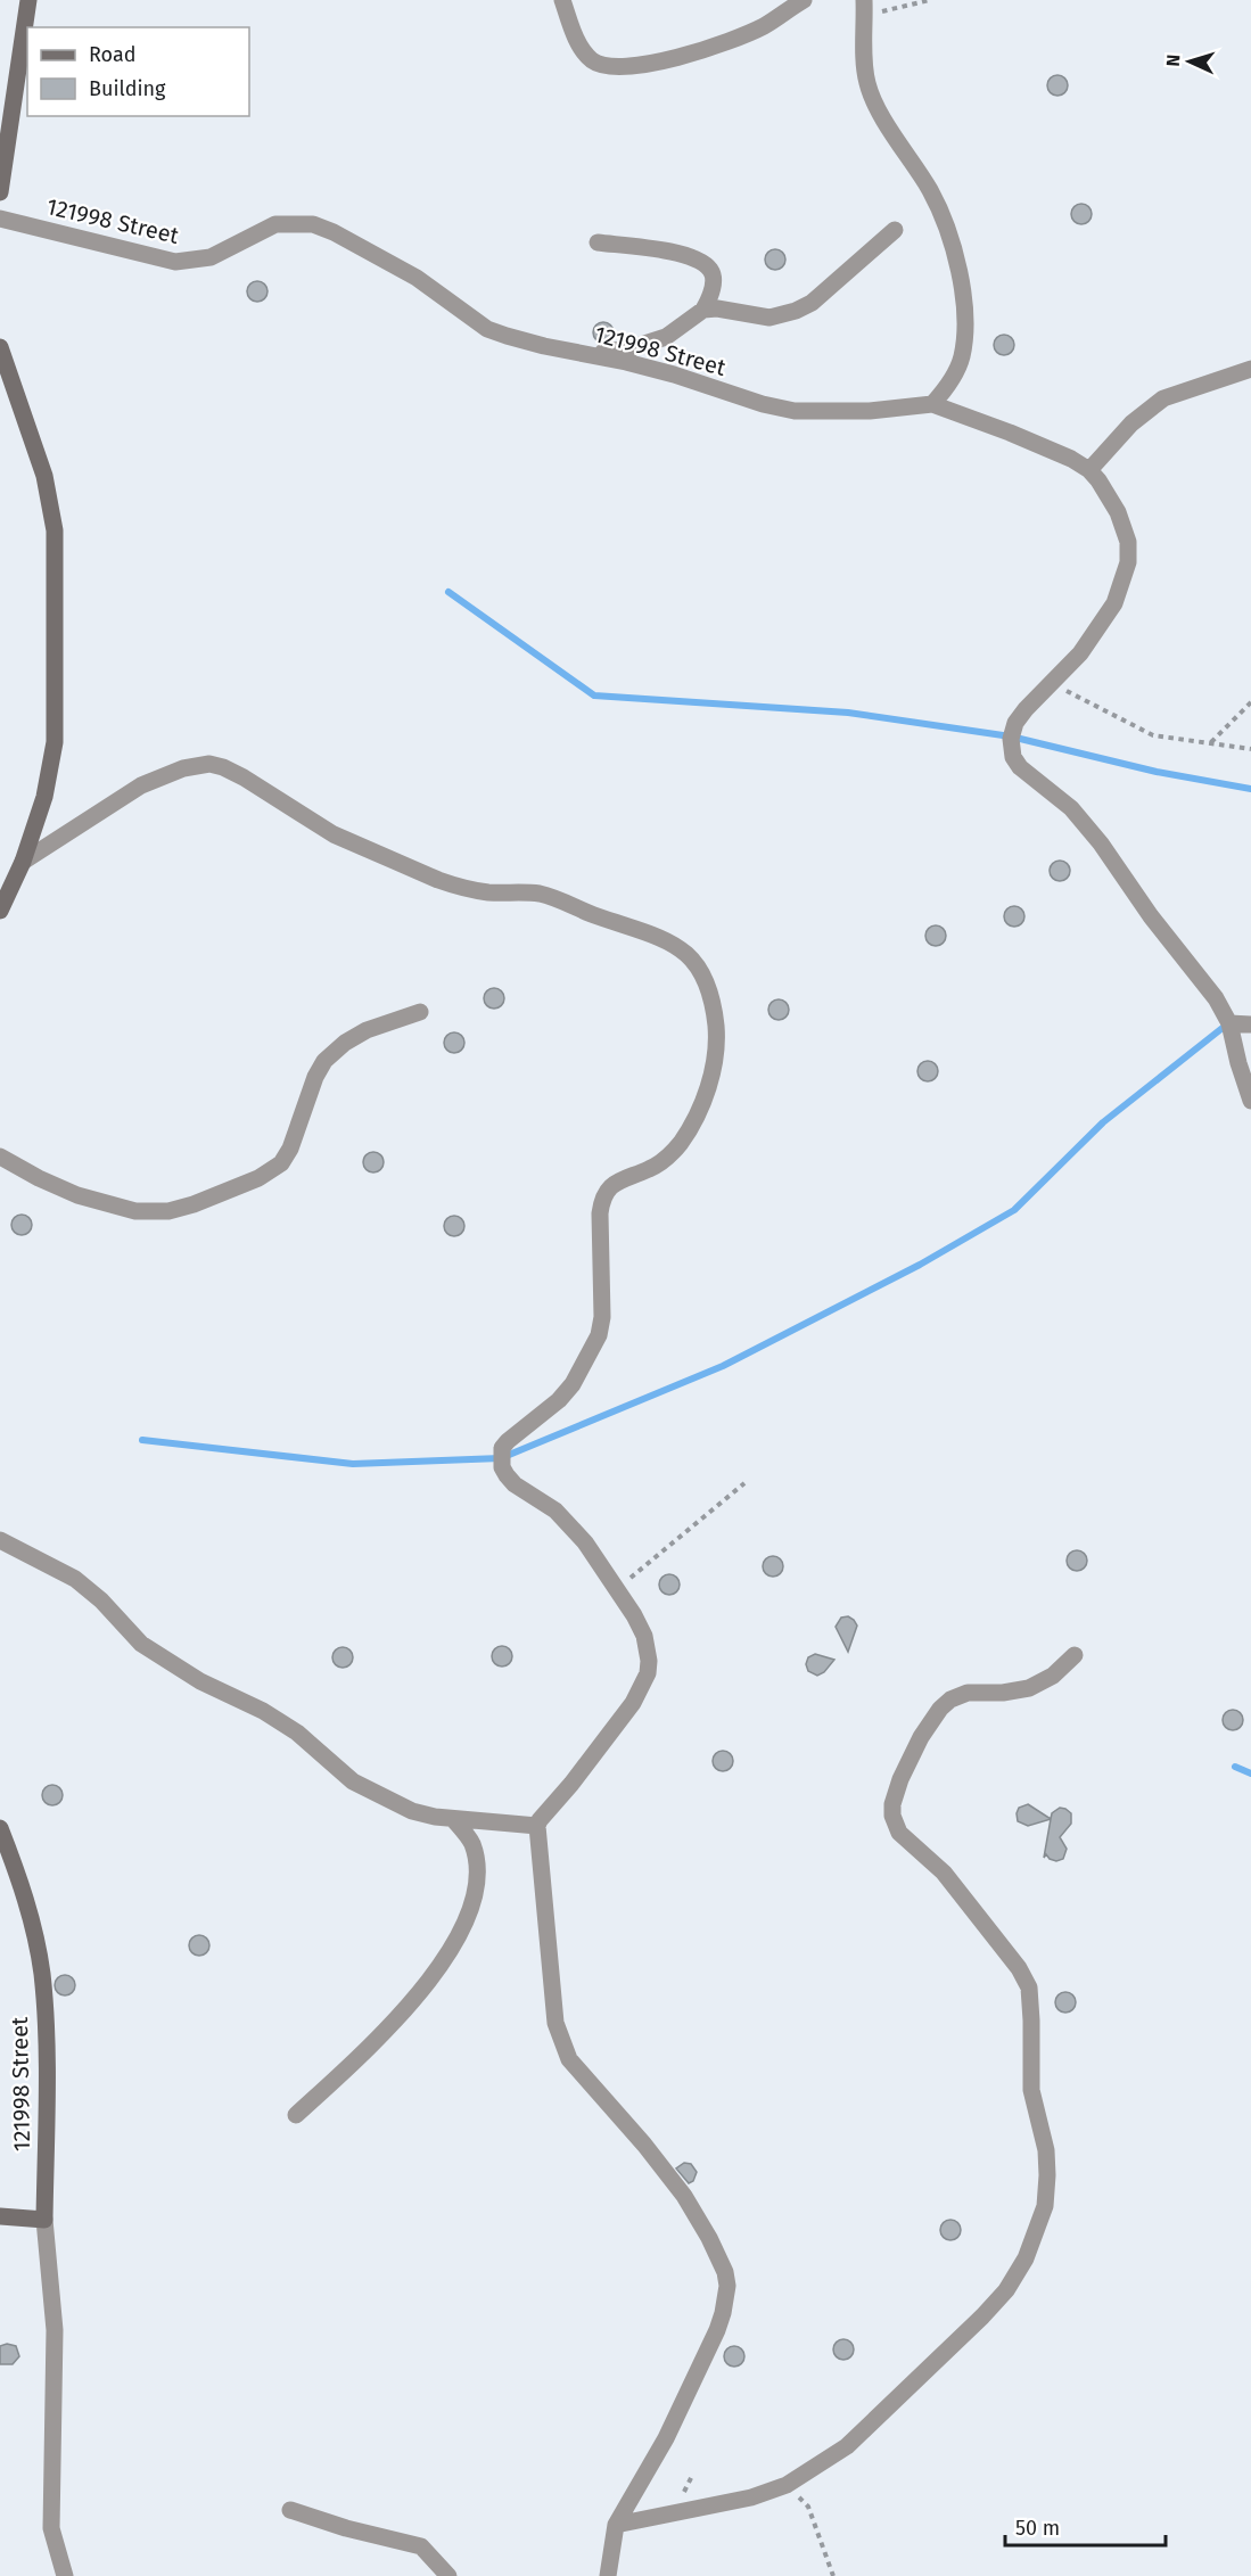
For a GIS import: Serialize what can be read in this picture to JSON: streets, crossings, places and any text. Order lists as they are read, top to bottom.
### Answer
{
  "streets": {
    "street": ["121998 Street"]
  },
  "legend": ["Road", "Building"],
  "scale_bar": "50 m",
  "north": "left"
}
